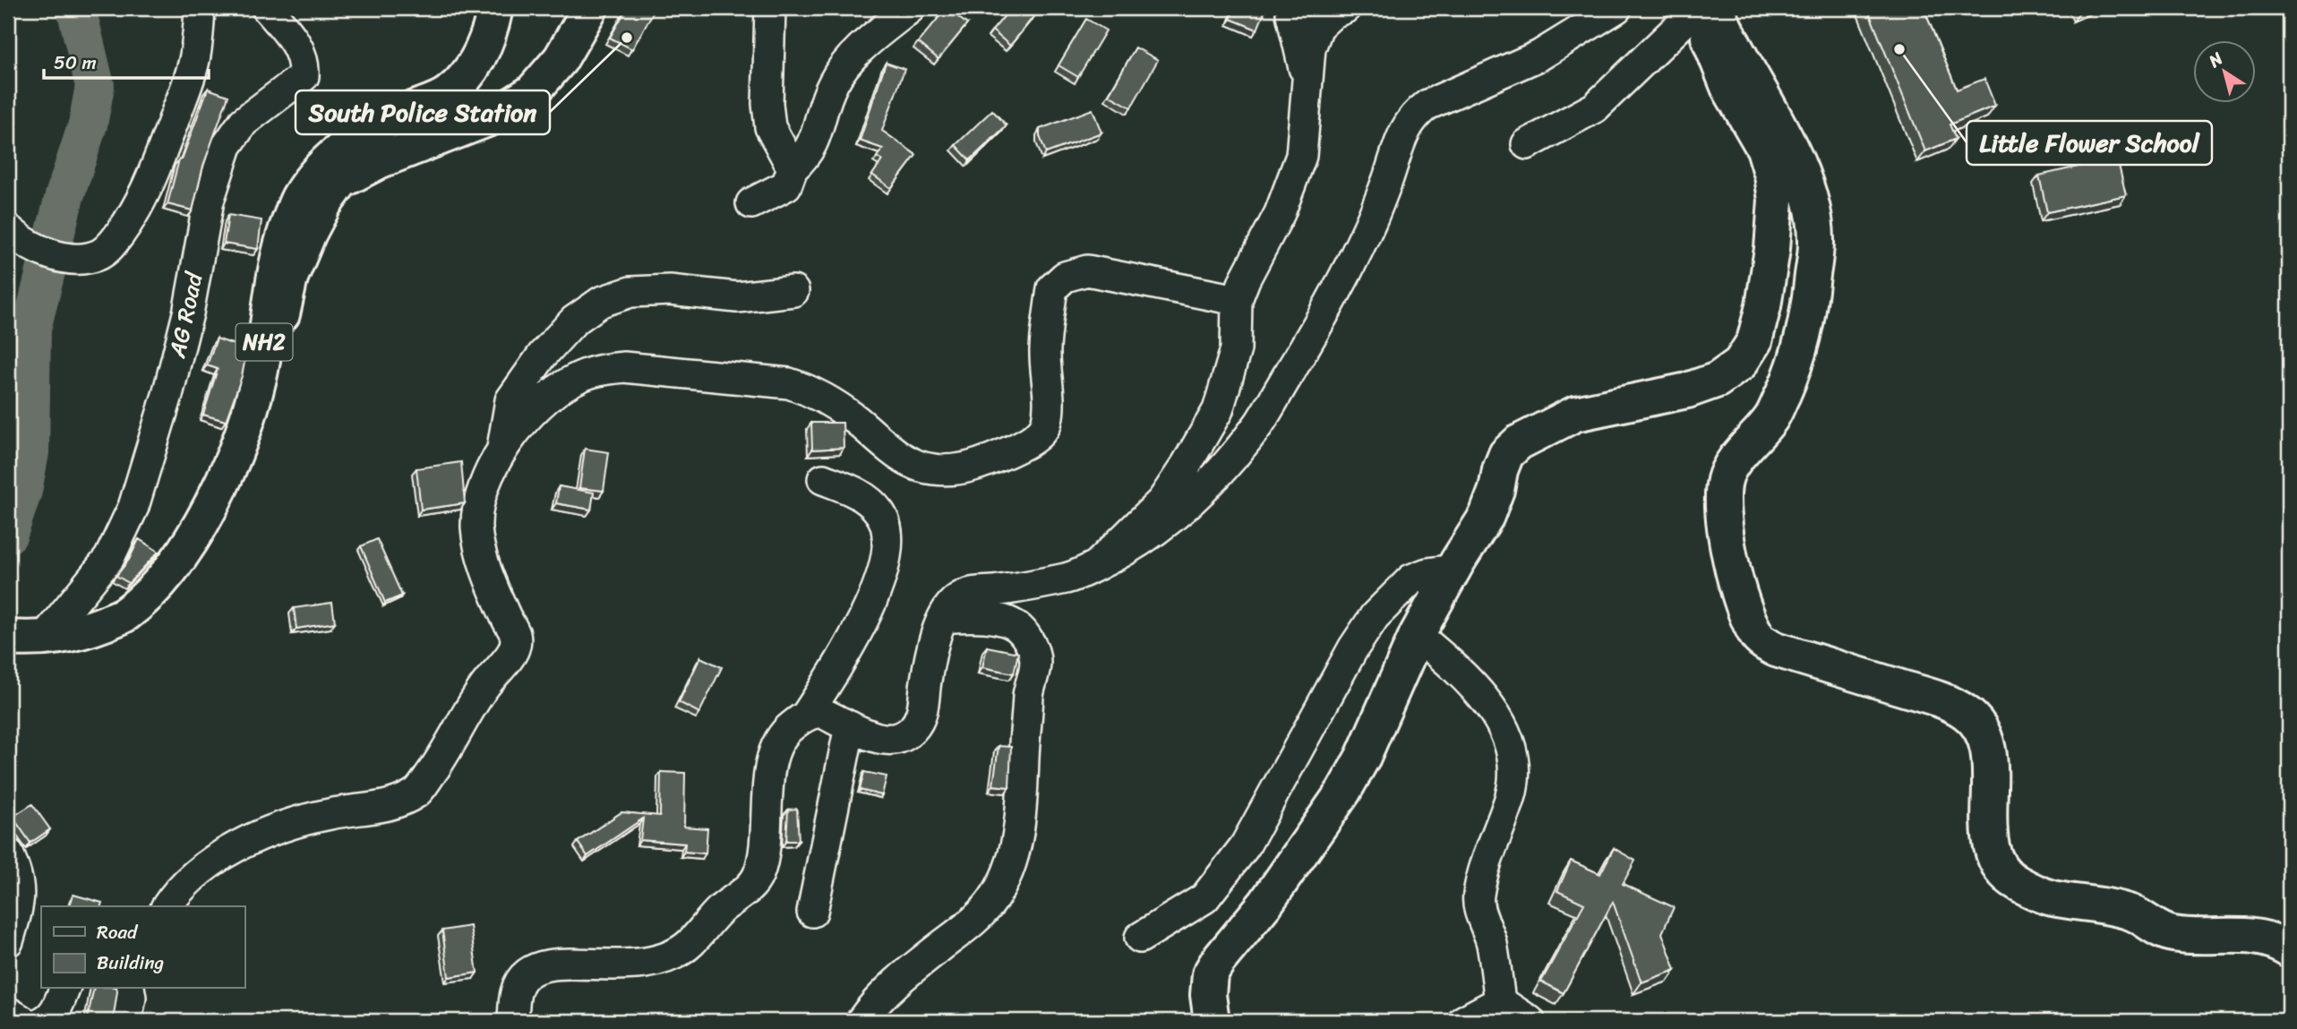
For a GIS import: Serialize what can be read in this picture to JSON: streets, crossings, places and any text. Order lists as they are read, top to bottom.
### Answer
{
  "streets": {
    "main road": ["NH2"],
    "street": ["AG Road"]
  },
  "crossings": [
    ["AG Road", "NH2"]
  ],
  "places": ["South Police Station", "Little Flower School"],
  "legend": ["Road", "Building"],
  "scale_bar": "50 m",
  "north": "top left"
}
